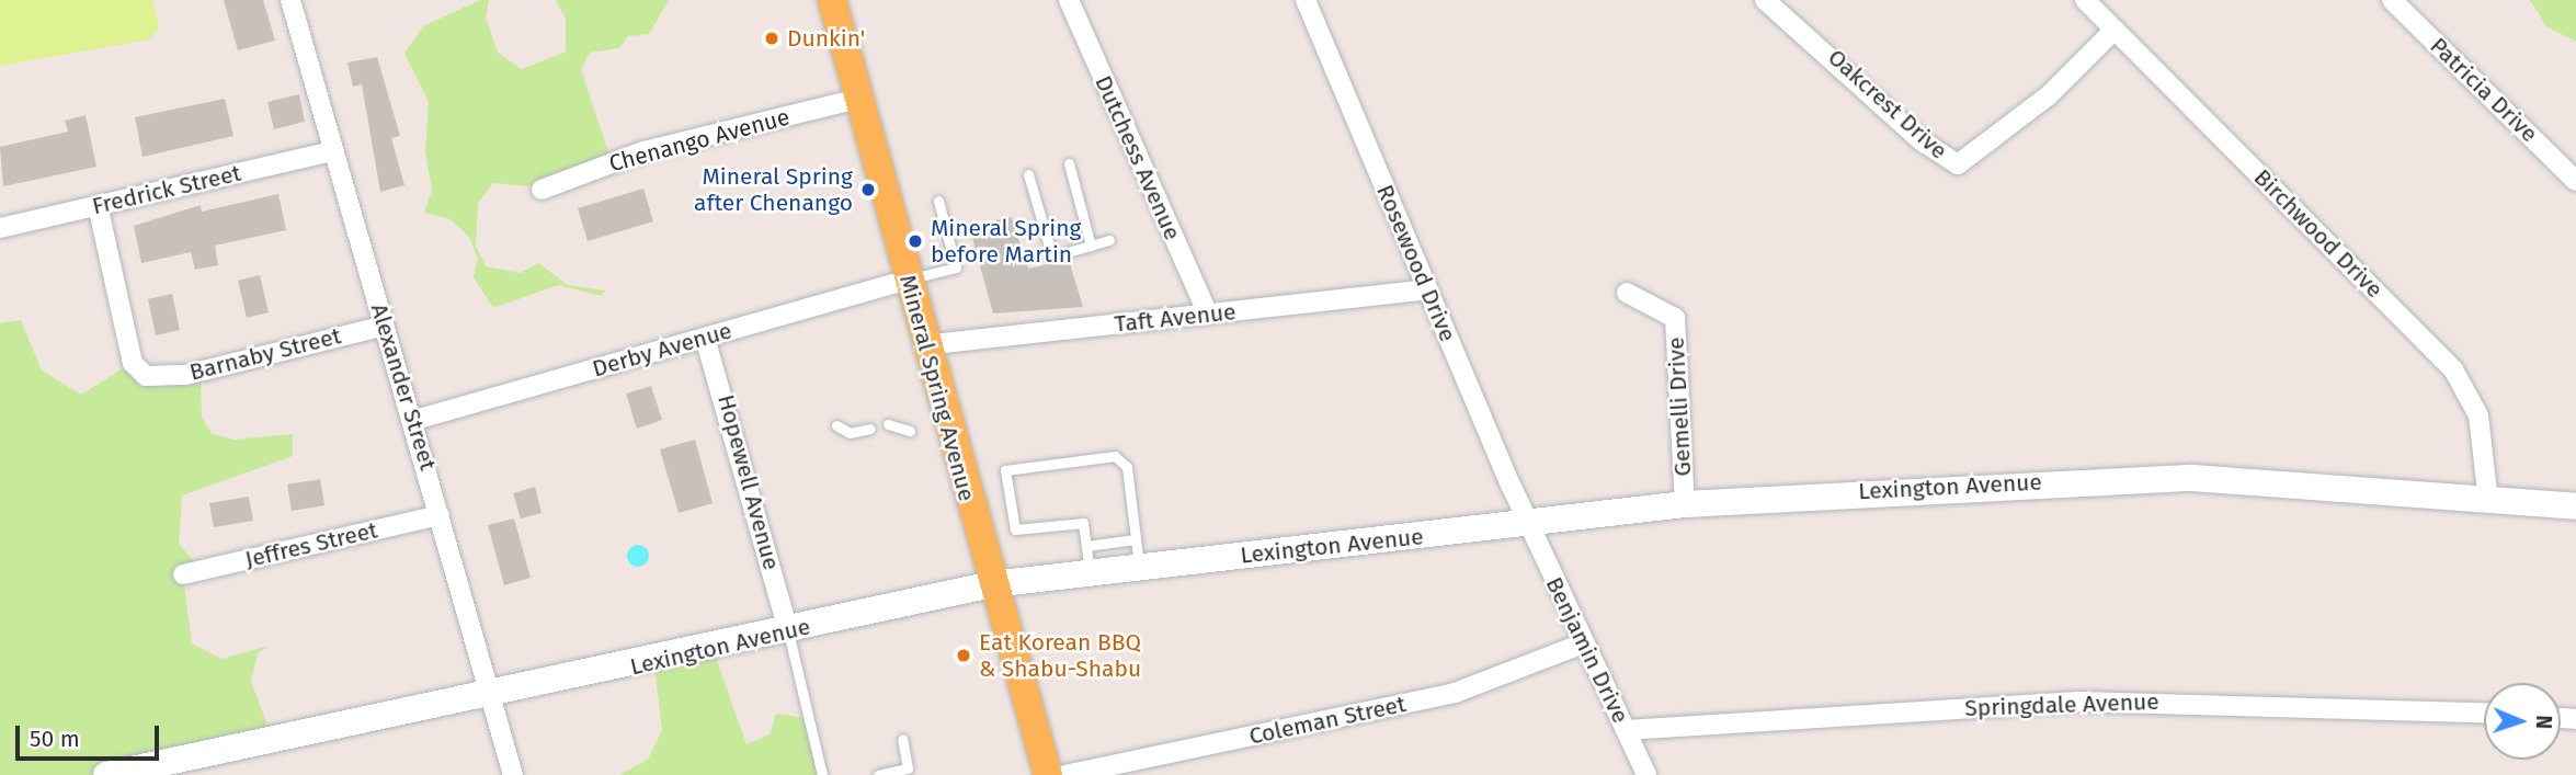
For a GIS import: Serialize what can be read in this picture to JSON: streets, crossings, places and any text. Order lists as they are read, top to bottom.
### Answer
{
  "streets": {
    "main road": ["Mineral Spring Avenue"],
    "street": [
      "Patricia Drive",
      "Oakcrest Drive",
      "Chenango Avenue",
      "Dutchess Avenue",
      "Fredrick Street",
      "Birchwood Drive",
      "Rosewood Drive",
      "Taft Avenue",
      "Derby Avenue",
      "Barnaby Street",
      "Alexander Street",
      "Gemelli Drive",
      "Hopewell Avenue",
      "Lexington Avenue",
      "Jeffres Street",
      "Benjamin Drive",
      "Springdale Avenue",
      "Coleman Street"
    ]
  },
  "crossings": [
    ["Oakcrest Drive", "Birchwood Drive"],
    ["Chenango Avenue", "Mineral Spring Avenue"],
    ["Dutchess Avenue", "Taft Avenue"],
    ["Fredrick Street", "Barnaby Street"],
    ["Fredrick Street", "Alexander Street"],
    ["Birchwood Drive", "Lexington Avenue"],
    ["Rosewood Drive", "Taft Avenue"],
    ["Rosewood Drive", "Lexington Avenue"],
    ["Rosewood Drive", "Benjamin Drive"],
    ["Taft Avenue", "Mineral Spring Avenue"],
    ["Derby Avenue", "Alexander Street"],
    ["Derby Avenue", "Mineral Spring Avenue"],
    ["Derby Avenue", "Hopewell Avenue"],
    ["Barnaby Street", "Alexander Street"],
    ["Alexander Street", "Lexington Avenue"],
    ["Alexander Street", "Jeffres Street"],
    ["Mineral Spring Avenue", "Lexington Avenue"],
    ["Gemelli Drive", "Lexington Avenue"],
    ["Hopewell Avenue", "Lexington Avenue"],
    ["Lexington Avenue", "Benjamin Drive"],
    ["Benjamin Drive", "Springdale Avenue"],
    ["Benjamin Drive", "Coleman Street"]
  ],
  "places": [
    "Dunkin'",
    "Mineral Spring after Chenango",
    "Mineral Spring before Martin",
    "Eat Korean BBQ & Shabu-Shabu"
  ],
  "scale_bar": "50 m",
  "north": "right"
}
